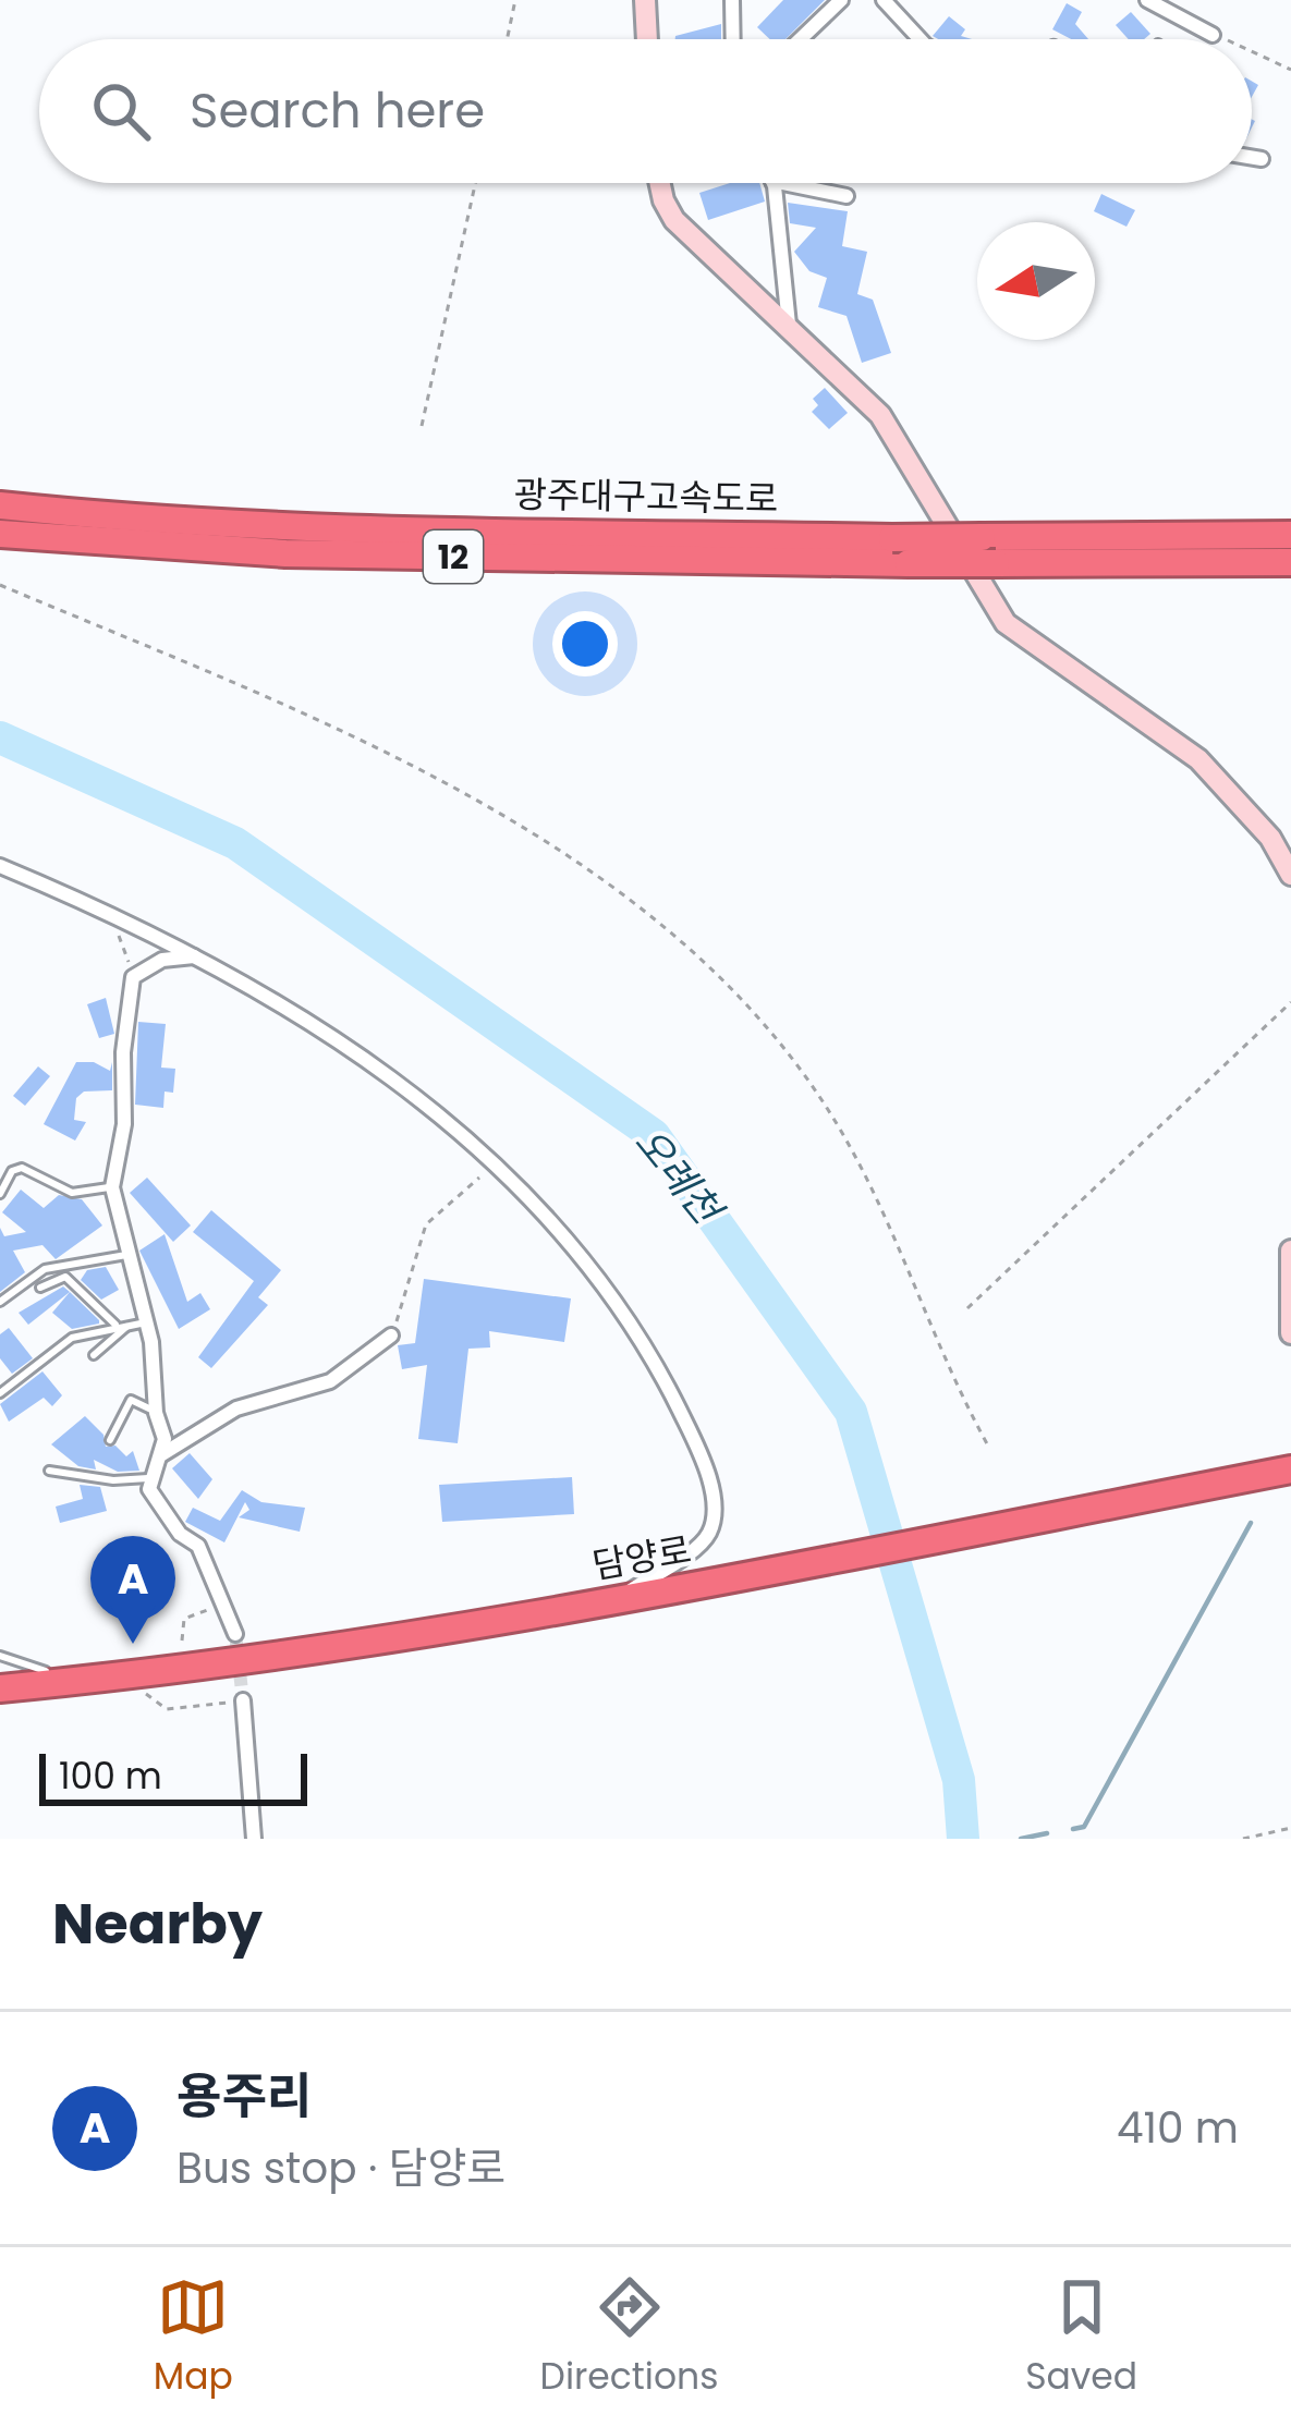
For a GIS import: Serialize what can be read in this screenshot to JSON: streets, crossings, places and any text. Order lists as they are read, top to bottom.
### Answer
{
  "streets": {
    "highway": ["광주대구고속도로", "12", "담양로"]
  },
  "water": ["오례천"],
  "scale_bar": "100 m",
  "north": "left",
  "page": {
    "search": "Search here",
    "pins": "A",
    "scale": "100 m",
    "heading": "Nearby",
    "list": [
      {
        "mark": "A",
        "name": "용주리",
        "note": "Bus stop · 담양로",
        "value": "410 m"
      }
    ],
    "nav": ["Map", "Directions", "Saved"]
  }
}
